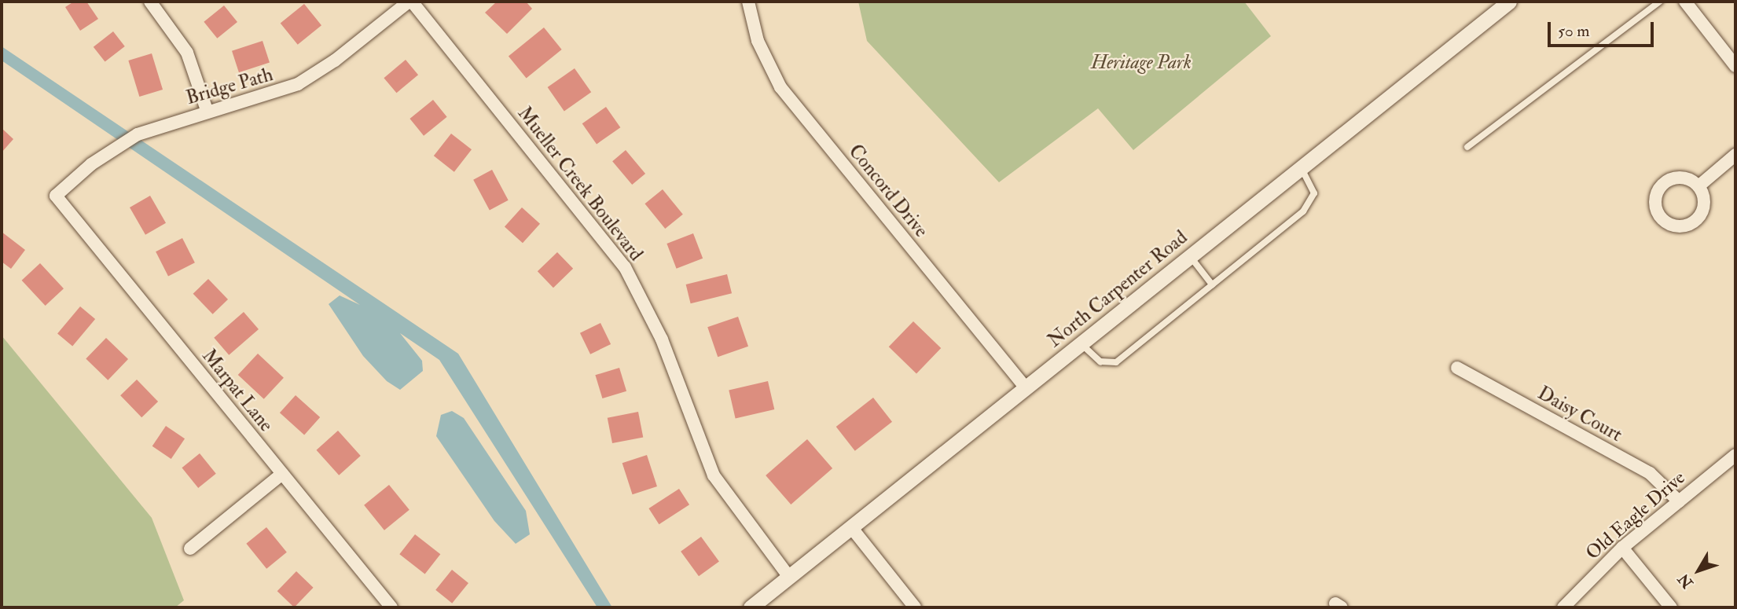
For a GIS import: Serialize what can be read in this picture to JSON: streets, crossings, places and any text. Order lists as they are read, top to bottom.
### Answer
{
  "streets": {
    "street": [
      "Bridge Path",
      "Mueller Creek Boulevard",
      "Concord Drive",
      "North Carpenter Road",
      "Marpat Lane",
      "Daisy Court",
      "Old Eagle Drive"
    ]
  },
  "crossings": [
    ["Bridge Path", "Mueller Creek Boulevard"],
    ["Bridge Path", "Marpat Lane"],
    ["Mueller Creek Boulevard", "North Carpenter Road"],
    ["Concord Drive", "North Carpenter Road"],
    ["Daisy Court", "Old Eagle Drive"]
  ],
  "parks": ["Heritage Park"],
  "scale_bar": "50 m",
  "north": "bottom left"
}
